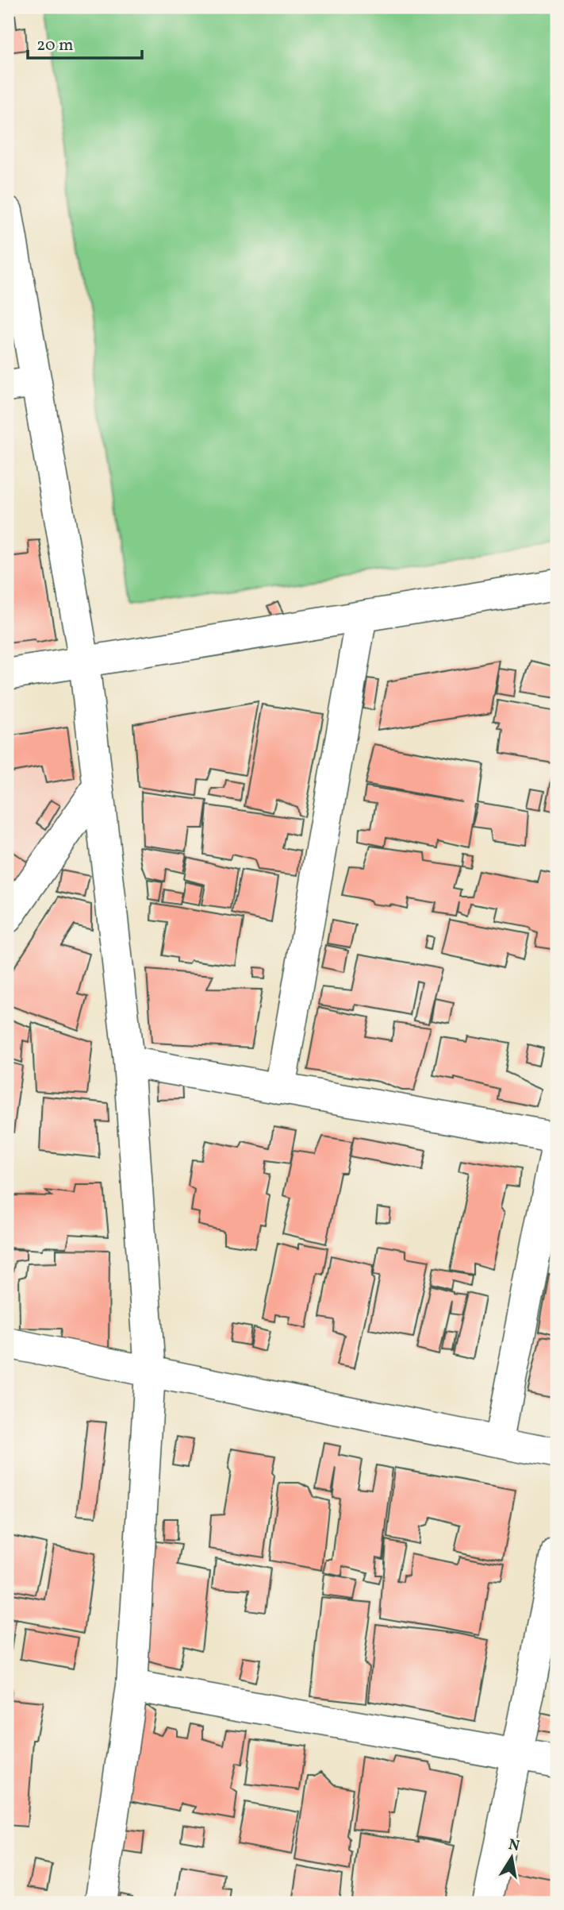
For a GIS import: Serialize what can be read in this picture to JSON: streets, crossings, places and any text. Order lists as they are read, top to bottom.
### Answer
{
  "scale_bar": "20 m",
  "north": "top"
}
